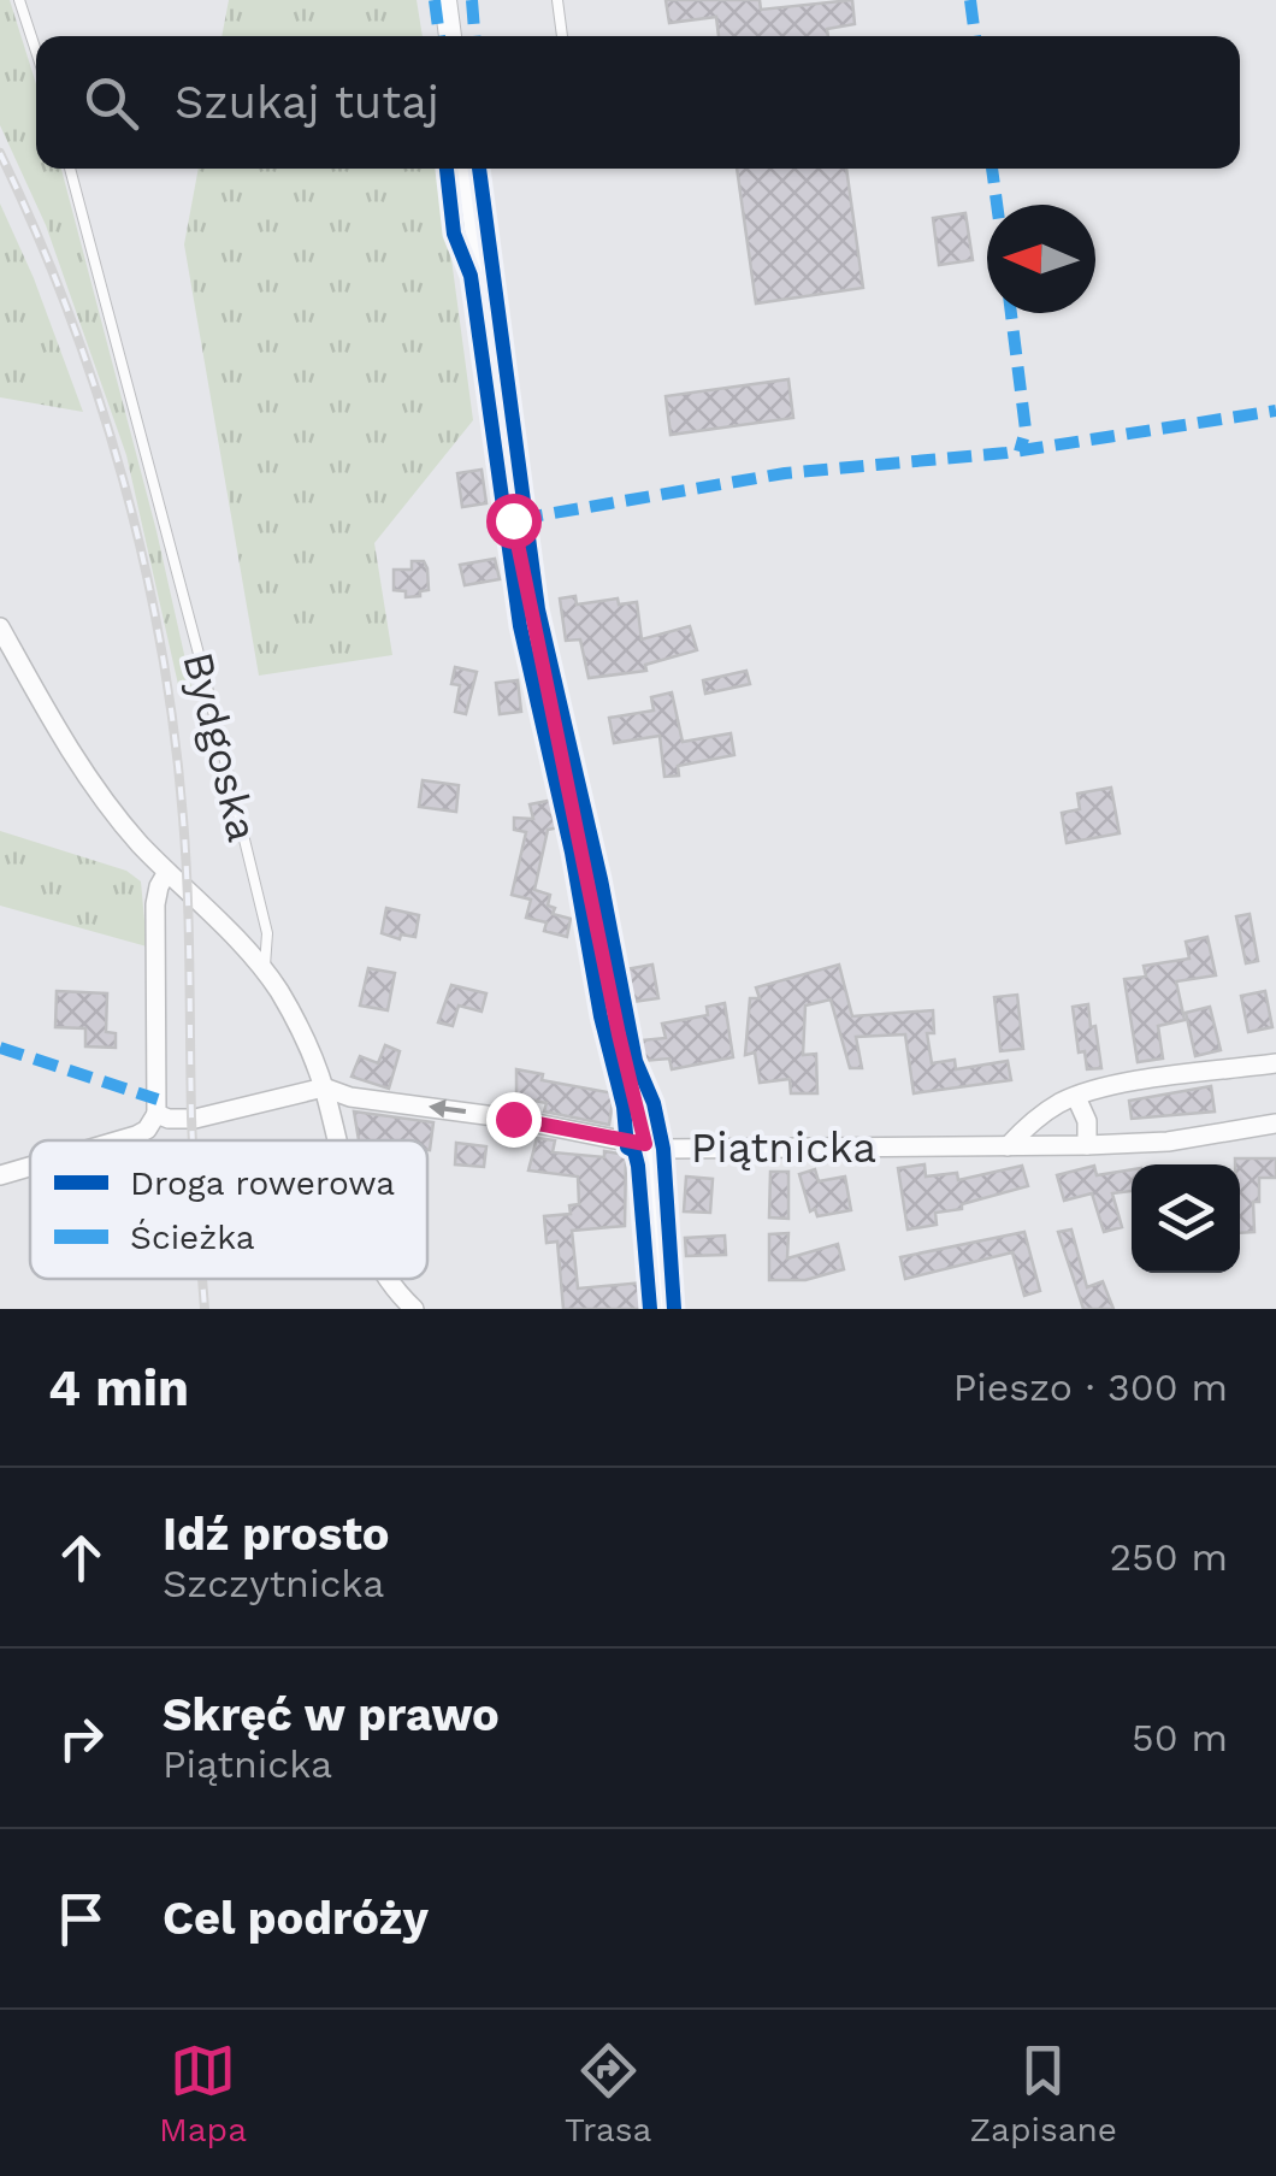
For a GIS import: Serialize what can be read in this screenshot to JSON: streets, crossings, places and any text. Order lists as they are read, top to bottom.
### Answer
{
  "streets": {
    "street": ["Bydgoska", "Piątnicka"]
  },
  "crossings": [
    ["Bydgoska", "Piątnicka"]
  ],
  "legend": ["Droga rowerowa", "Ścieżka"],
  "north": "left",
  "page": {
    "search": "Szukaj tutaj",
    "heading": ["4 min", "Pieszo · 300 m"],
    "list": [
      ["Idź prosto", "Szczytnicka", "250 m"],
      ["Skręć w prawo", "Piątnicka", "50 m"],
      "Cel podróży"
    ],
    "nav": ["Mapa", "Trasa", "Zapisane"]
  }
}
